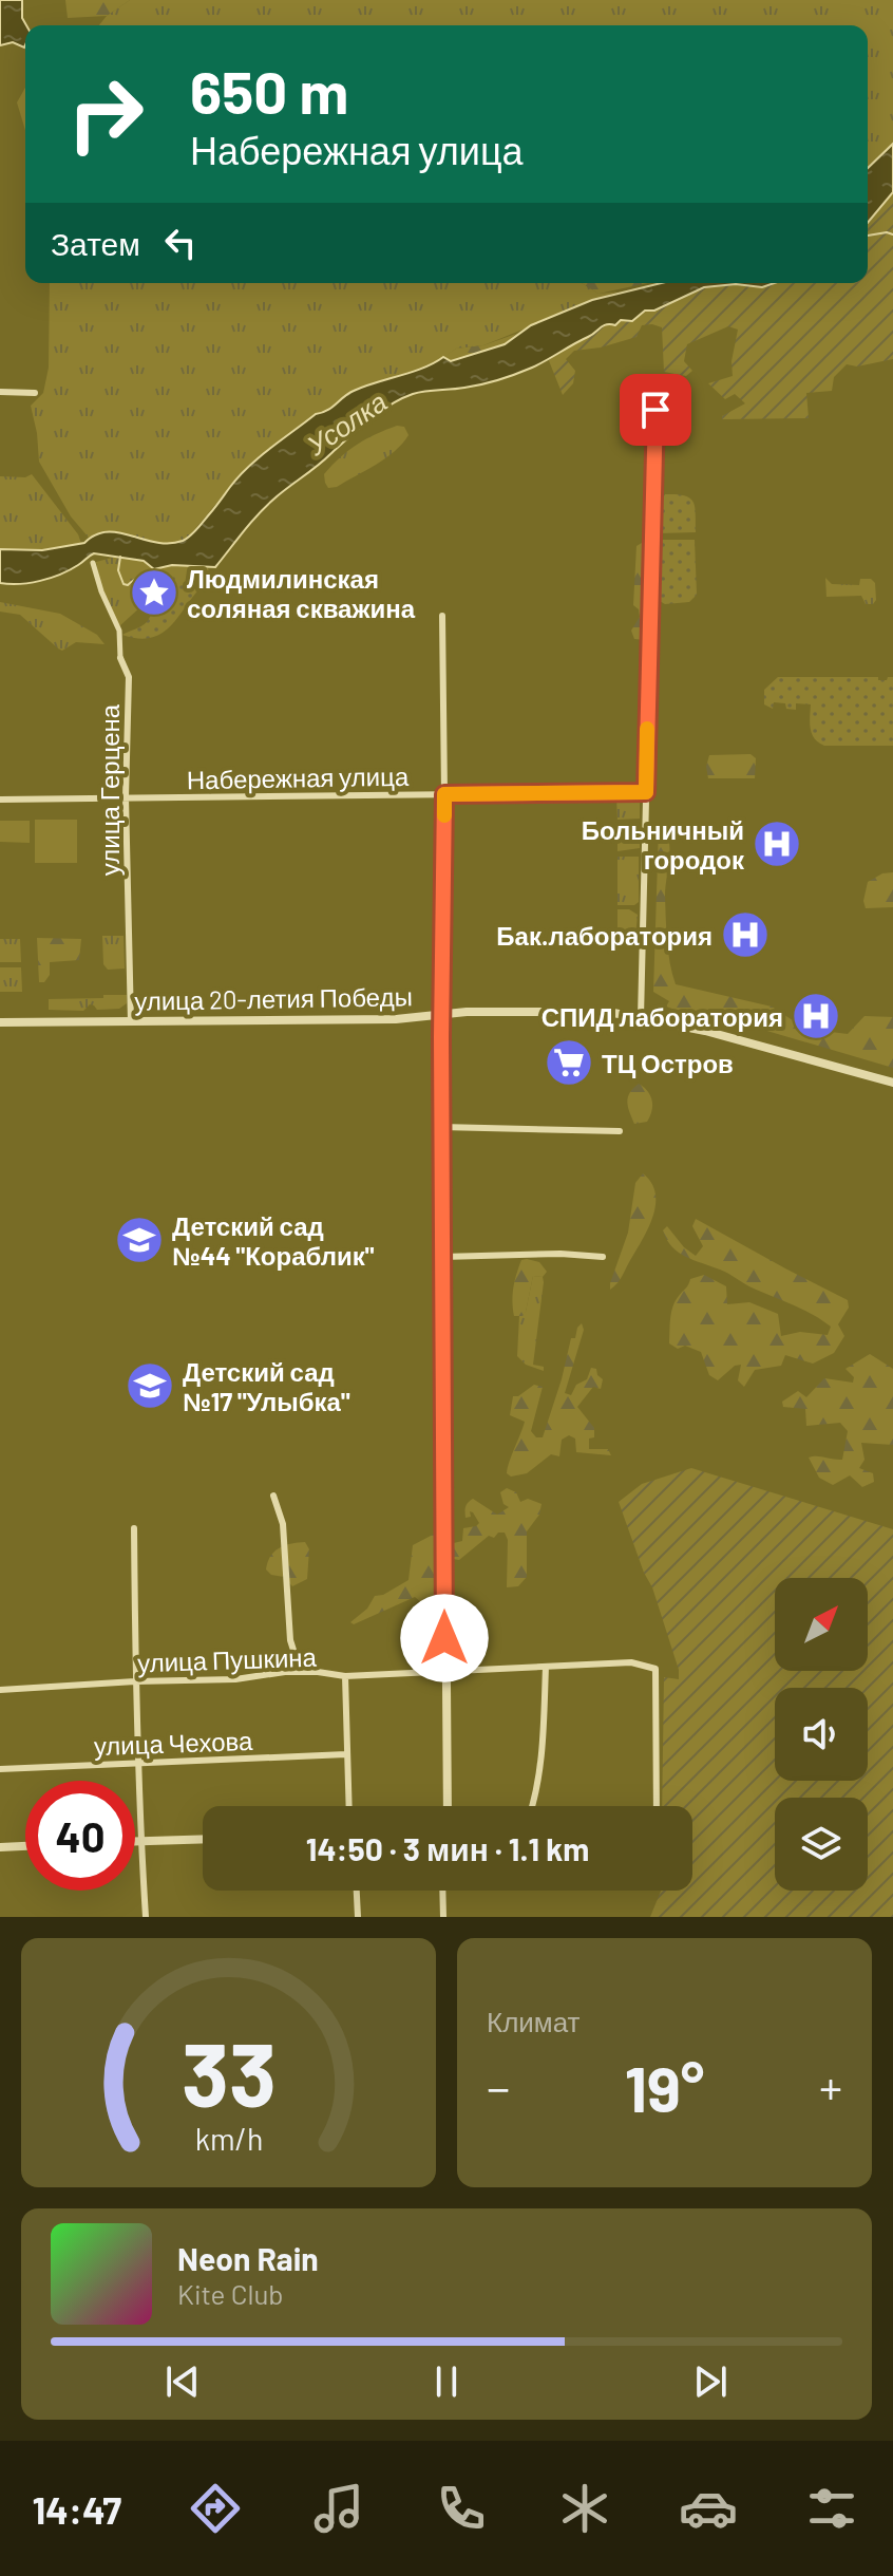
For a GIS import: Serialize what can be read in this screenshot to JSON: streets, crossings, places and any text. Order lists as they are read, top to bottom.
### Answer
{
  "streets": {
    "street": [
      "Набережная улица",
      "улица Герцена",
      "улица 20-летия Победы",
      "улица Пушкина",
      "улица Чехова"
    ]
  },
  "crossings": [
    ["Набережная улица", "улица Герцена"],
    ["улица Герцена", "улица 20-летия Победы"]
  ],
  "water": ["Усолка"],
  "places": {
    "place": ["Людмилинская соляная скважина"],
    "hospital": ["Больничный городок", "Бак.лаборатория", "СПИД лаборатория"],
    "supermarket": ["ТЦ Остров"],
    "school or university": ["Детский сад №44 \"Кораблик\"", "Детский сад №17 \"Улыбка\""]
  },
  "north": "top right",
  "page": {
    "turn": ["650 m", "Набережная улица"],
    "then": "Затем",
    "limit": "40",
    "trip": "14:50 · 3 мин · 1.1 km",
    "tile": "Климат",
    "heat": ["−", "19°", "+"],
    "song": ["Neon Rain", "Kite Club"],
    "tabs": "14:47",
    "gauge": ["33", "km/h"]
  }
}
